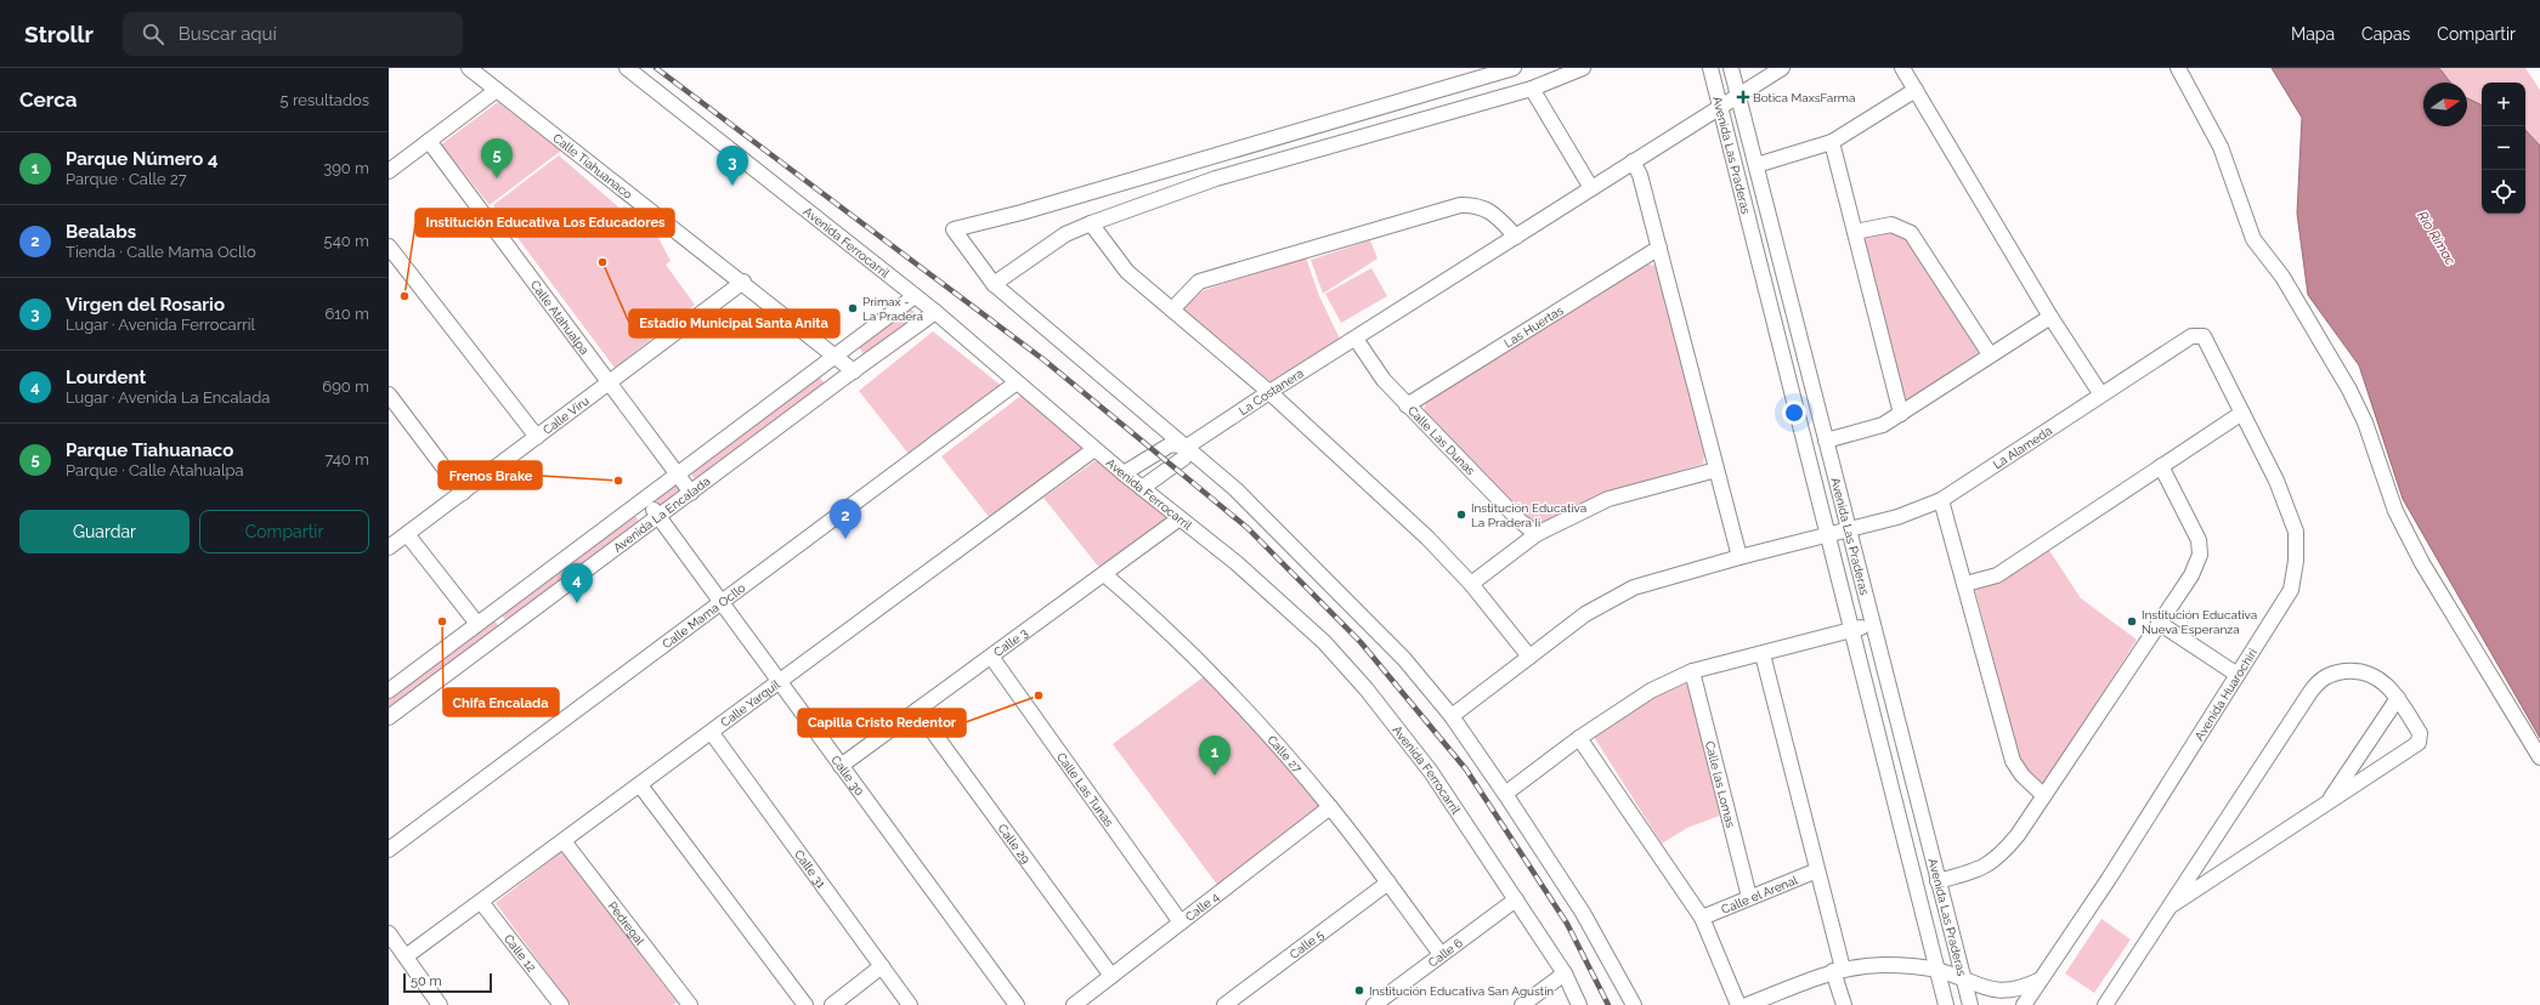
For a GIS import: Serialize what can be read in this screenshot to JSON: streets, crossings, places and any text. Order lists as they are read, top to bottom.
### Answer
{
  "streets": {
    "street": [
      "Avenida Las Praderas",
      "Calle Tiahuanaco",
      "Avenida Ferrocarril",
      "Calle Atahualpa",
      "Las Huertas",
      "La Costanera",
      "Calle Viru",
      "Calle Las Dunas",
      "La Alameda",
      "Avenida La Encalada",
      "Calle Mama Ocllo",
      "Calle 3",
      "Avenida Huarochiri",
      "Calle Yarquil",
      "Calle 27",
      "Calle 30",
      "Calle las Lomas",
      "Calle Las Tunas",
      "Calle 29",
      "Calle 31",
      "Calle el Arenal",
      "Calle 4",
      "Pedregal",
      "Calle 5",
      "Calle 6",
      "Calle 12"
    ]
  },
  "crossings": [
    ["Avenida Las Praderas", "La Costanera"],
    ["Avenida Las Praderas", "La Alameda"],
    ["Calle Tiahuanaco", "Calle Viru"],
    ["Calle Tiahuanaco", "Avenida La Encalada"],
    ["Avenida Ferrocarril", "La Costanera"],
    ["Avenida Ferrocarril", "Avenida La Encalada"],
    ["Avenida Ferrocarril", "Calle Mama Ocllo"],
    ["Avenida Ferrocarril", "Calle 3"],
    ["Avenida Ferrocarril", "Calle Yarquil"],
    ["Avenida Ferrocarril", "Calle 6"],
    ["Calle Atahualpa", "Calle Viru"],
    ["Calle Atahualpa", "Avenida La Encalada"],
    ["Las Huertas", "Calle Las Dunas"],
    ["La Costanera", "Calle Las Dunas"],
    ["La Alameda", "Avenida Huarochiri"],
    ["Avenida La Encalada", "Calle 30"],
    ["Calle Mama Ocllo", "Calle 30"],
    ["Calle 3", "Calle 27"],
    ["Calle 3", "Calle 30"],
    ["Calle 3", "Calle Las Tunas"],
    ["Calle 3", "Calle 29"],
    ["Calle Yarquil", "Calle 30"],
    ["Calle Yarquil", "Calle 31"],
    ["Calle Yarquil", "Pedregal"],
    ["Calle Yarquil", "Calle 12"],
    ["Calle 27", "Calle 4"],
    ["Calle 27", "Calle 5"],
    ["Calle 27", "Calle 6"],
    ["Calle las Lomas", "Calle el Arenal"],
    ["Calle Las Tunas", "Calle 4"],
    ["Calle 29", "Calle 4"]
  ],
  "water": ["Río Rímac"],
  "places": {
    "health": ["Botica MaxsFarma"],
    "other": [
      "Estadio Municipal Santa Anita",
      "Institución Educativa Los Educadores",
      "Primax - La Pradera",
      "Frenos Brake",
      "Institución Educativa La Pradera Ii",
      "Chifa Encalada",
      "Institución Educativa Nueva Esperanza",
      "Capilla Cristo Redentor",
      "Institución Educativa San Agustin"
    ]
  },
  "scale_bar": "50 m",
  "north": "right",
  "page": {
    "header": "Strollr",
    "search": "Buscar aquí",
    "nav": ["Mapa", "Capas", "Compartir"],
    "heading": ["Cerca", "5 resultados"],
    "map_buttons": ["+", "−"],
    "list": [
      {
        "mark": "1",
        "name": "Parque Número 4",
        "note": "Parque · Calle 27",
        "value": "390 m"
      },
      {
        "mark": "2",
        "name": "Bealabs",
        "note": "Tienda · Calle Mama Ocllo",
        "value": "540 m"
      },
      {
        "mark": "3",
        "name": "Virgen del Rosario",
        "note": "Lugar · Avenida Ferrocarril",
        "value": "610 m"
      },
      {
        "mark": "4",
        "name": "Lourdent",
        "note": "Lugar · Avenida La Encalada",
        "value": "690 m"
      },
      {
        "mark": "5",
        "name": "Parque Tiahuanaco",
        "note": "Parque · Calle Atahualpa",
        "value": "740 m"
      }
    ],
    "pins": [
      "5",
      "3",
      "2",
      "4",
      "1"
    ],
    "buttons": ["Guardar", "Compartir"],
    "scale": "50 m"
  }
}
